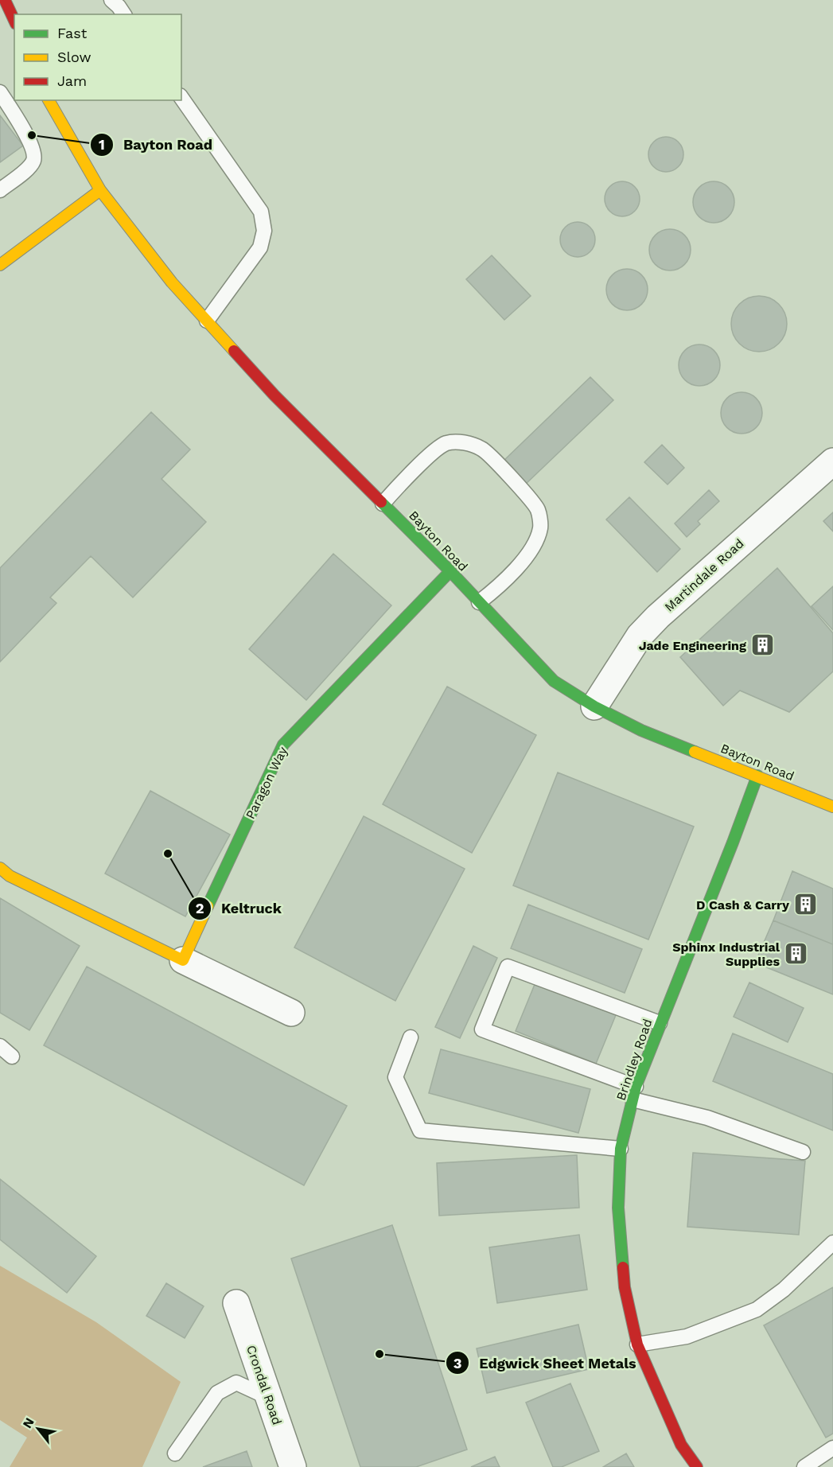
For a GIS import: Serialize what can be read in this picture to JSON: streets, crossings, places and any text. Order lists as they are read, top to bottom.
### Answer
{
  "streets": {
    "street": [
      "Bayton Road",
      "Martindale Road",
      "Paragon Way",
      "Brindley Road",
      "Crondal Road"
    ]
  },
  "crossings": [
    ["Bayton Road", "Martindale Road"],
    ["Bayton Road", "Paragon Way"],
    ["Bayton Road", "Brindley Road"]
  ],
  "places": {
    "other": ["Bayton Road", "Keltruck", "Edgwick Sheet Metals"],
    "building": ["Jade Engineering", "D Cash & Carry", "Sphinx Industrial Supplies"]
  },
  "legend": ["Fast", "Slow", "Jam"],
  "north": "top left"
}
